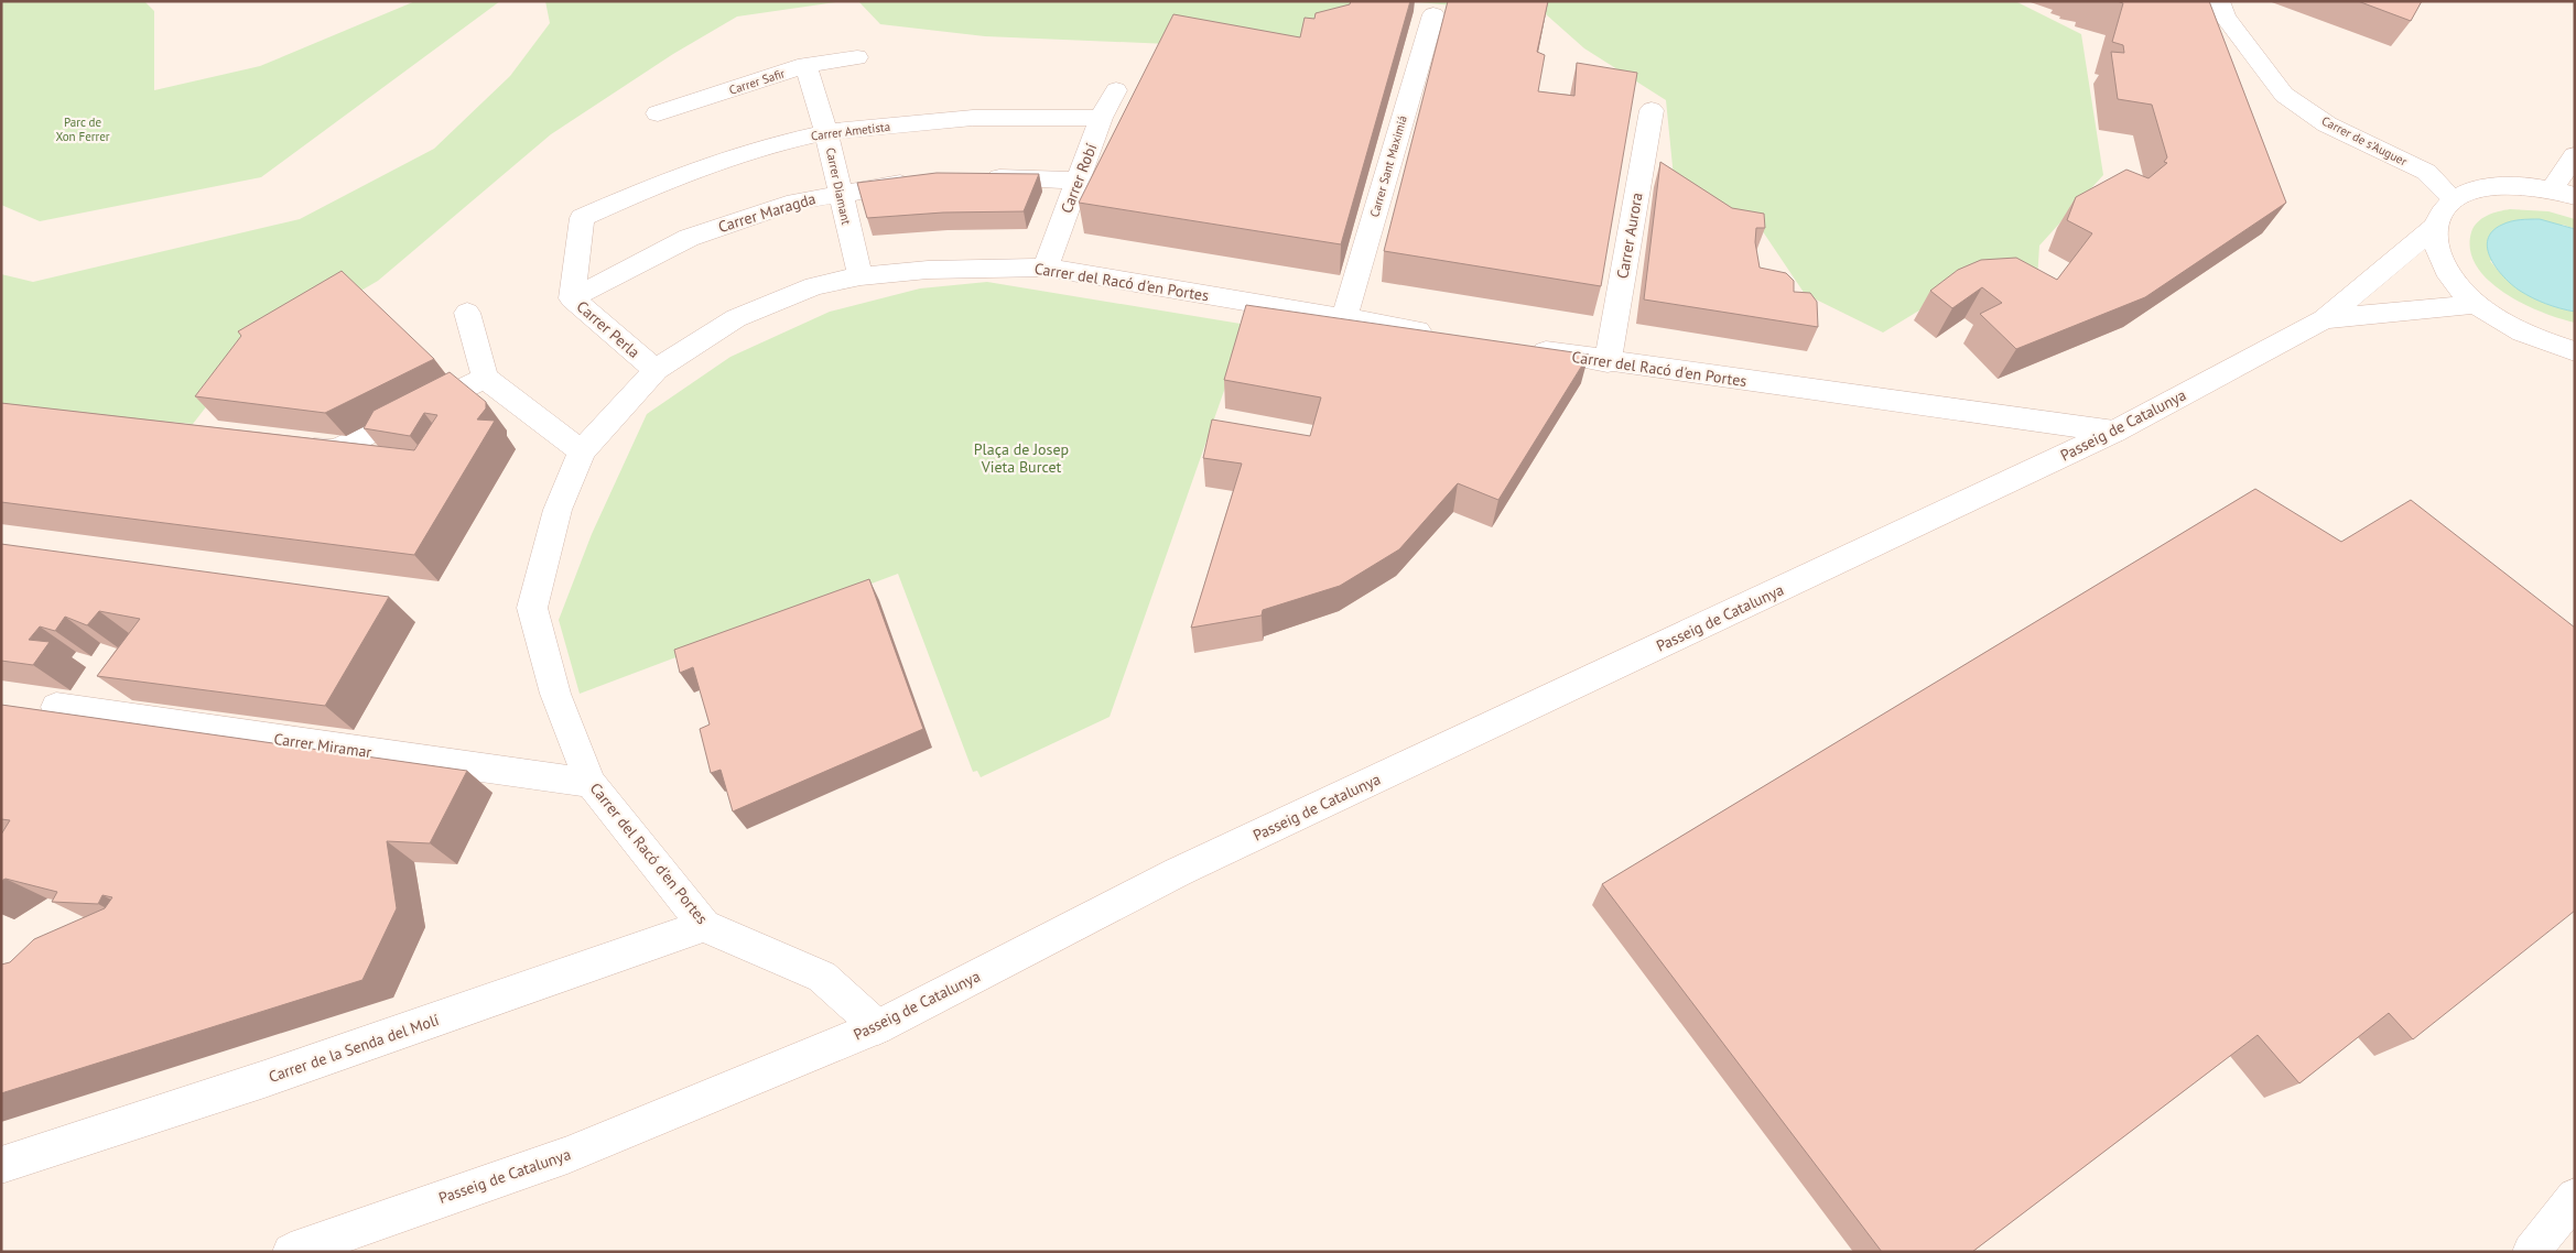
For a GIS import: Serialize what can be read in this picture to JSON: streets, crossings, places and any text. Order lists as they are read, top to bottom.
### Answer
{
  "streets": {
    "street": [
      "Carrer Safir",
      "Carrer Ametista",
      "Carrer de s'Auguer",
      "Carrer Sant Maximiá",
      "Carrer Robí",
      "Carrer Diamant",
      "Carrer Maragda",
      "Carrer Aurora",
      "Carrer del Racó d'en Portes",
      "Carrer Perla",
      "Passeig de Catalunya",
      "Carrer Miramar",
      "Carrer de la Senda del Molí"
    ]
  },
  "crossings": [
    ["Carrer Safir", "Carrer Diamant"],
    ["Carrer Ametista", "Carrer Robí"],
    ["Carrer Ametista", "Carrer Diamant"],
    ["Carrer Ametista", "Carrer Perla"],
    ["Carrer de s'Auguer", "Passeig de Catalunya"],
    ["Carrer Sant Maximiá", "Carrer del Racó d'en Portes"],
    ["Carrer Robí", "Carrer del Racó d'en Portes"],
    ["Carrer Diamant", "Carrer Maragda"],
    ["Carrer Diamant", "Carrer del Racó d'en Portes"],
    ["Carrer Maragda", "Carrer Perla"],
    ["Carrer Aurora", "Carrer del Racó d'en Portes"],
    ["Carrer del Racó d'en Portes", "Carrer Perla"],
    ["Carrer del Racó d'en Portes", "Passeig de Catalunya"],
    ["Carrer del Racó d'en Portes", "Carrer Miramar"],
    ["Carrer del Racó d'en Portes", "Carrer de la Senda del Molí"]
  ],
  "parks": ["Parc de Xon Ferrer", "Plaça de Josep Vieta Burcet"]
}
